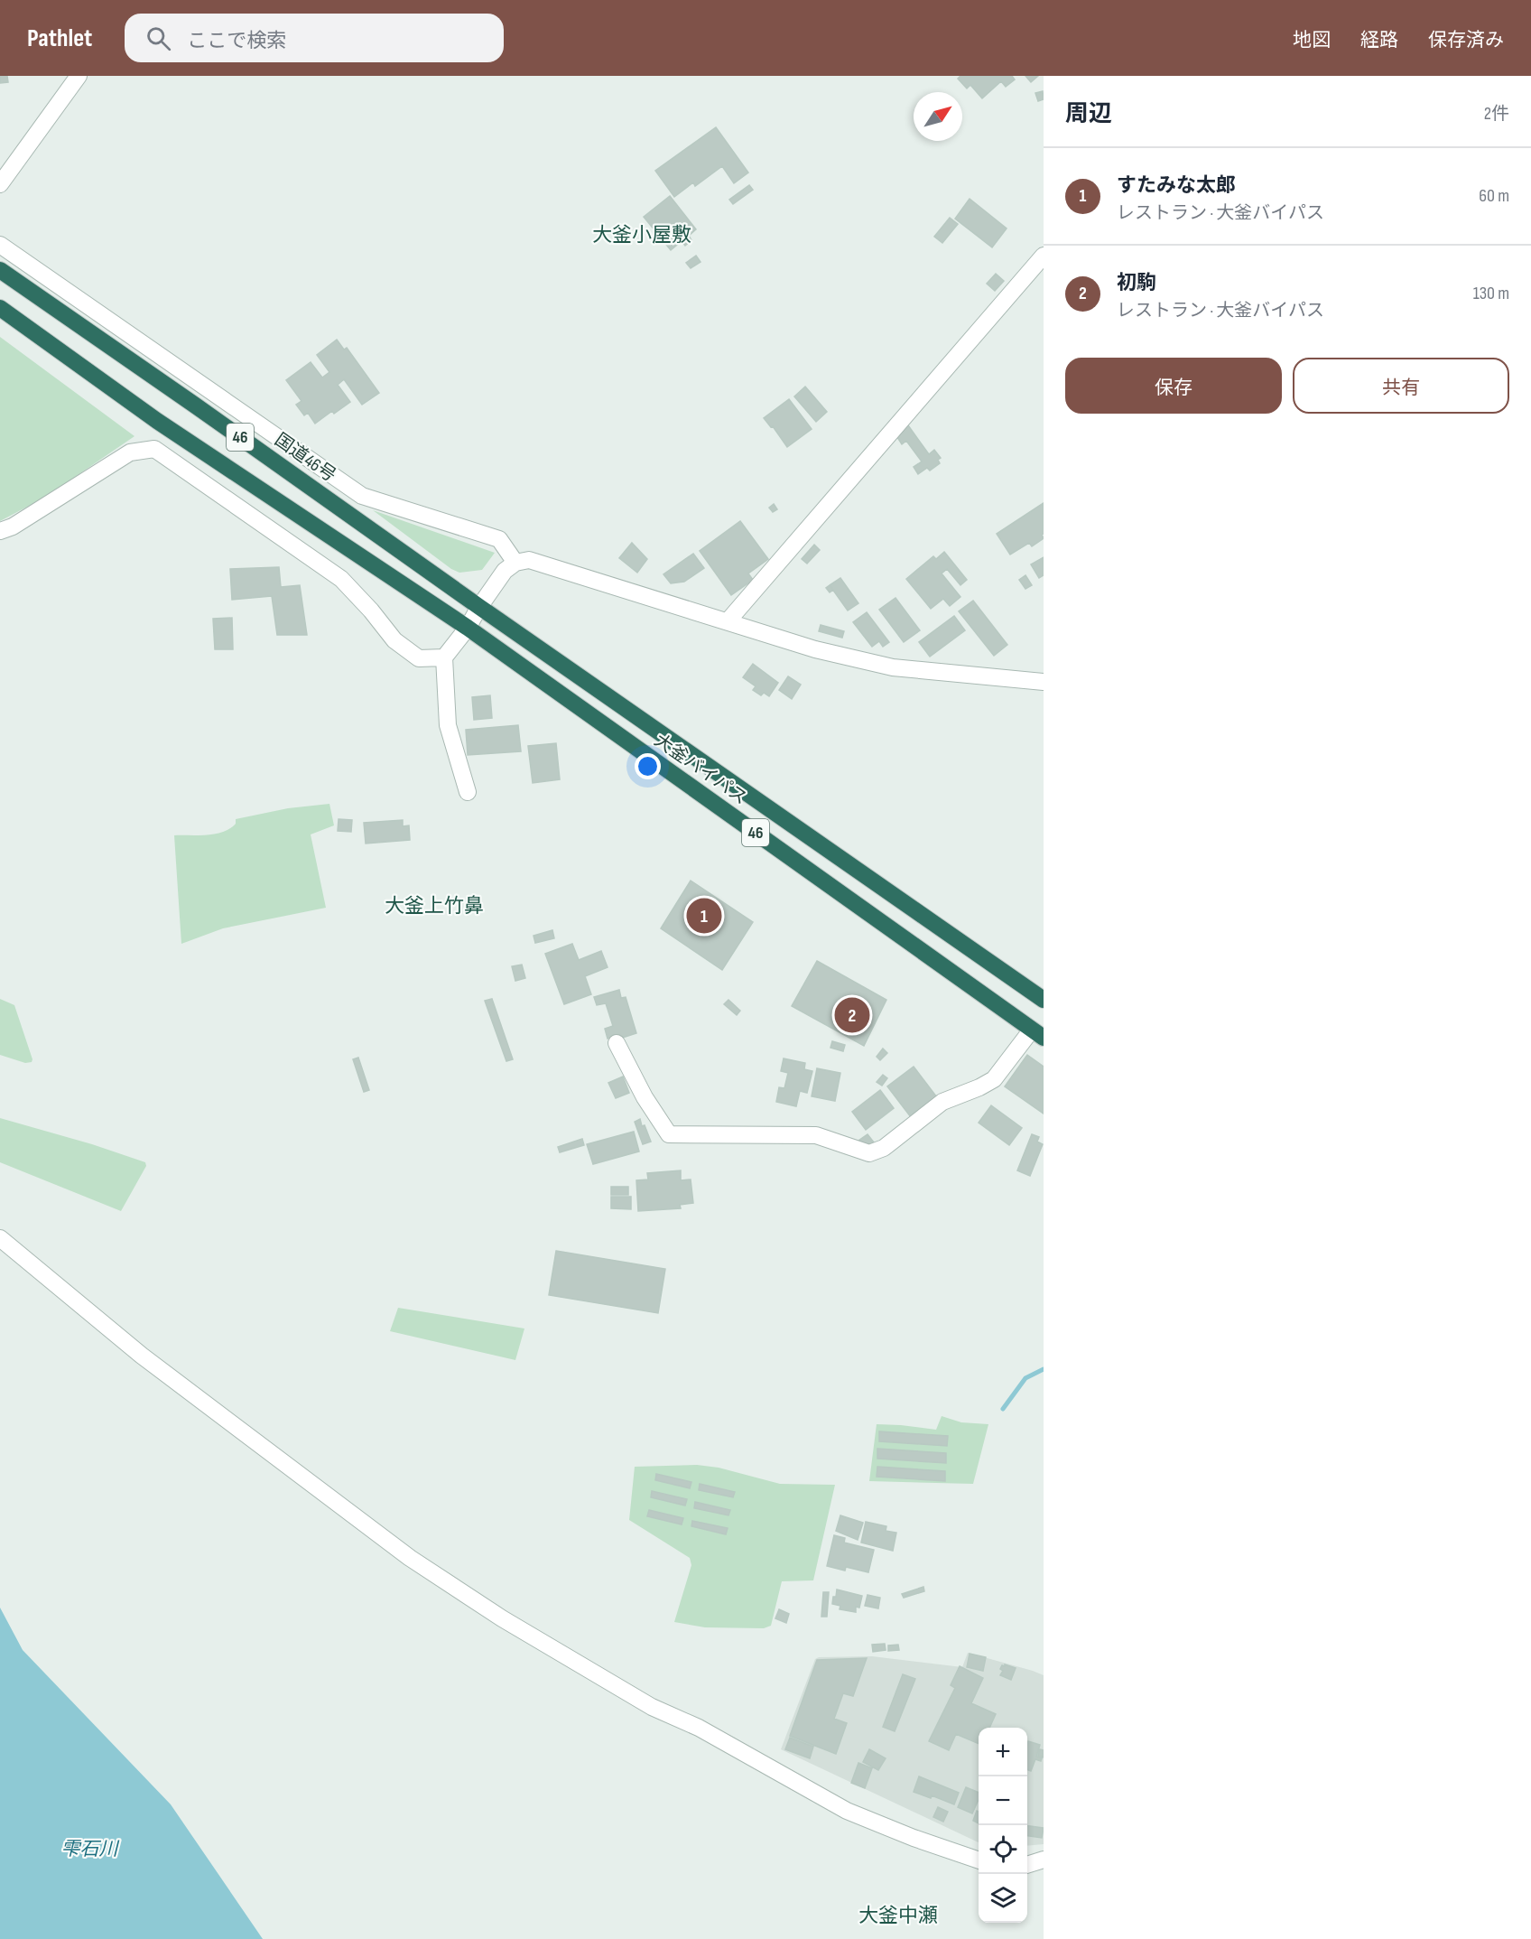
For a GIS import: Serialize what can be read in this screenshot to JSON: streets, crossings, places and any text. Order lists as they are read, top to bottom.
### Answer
{
  "streets": {
    "highway": ["46", "国道46号", "大釜バイパス"]
  },
  "crossings": [
    ["46", "大釜バイパス"],
    ["国道46号", "大釜バイパス"]
  ],
  "districts": ["大釜小屋敷", "大釜上竹鼻", "大釜中瀬"],
  "water": ["雫石川"],
  "north": "top right",
  "page": {
    "header": "Pathlet",
    "search": "ここで検索",
    "nav": ["地図", "経路", "保存済み"],
    "heading": ["周辺", "2件"],
    "list": [
      {
        "mark": "1",
        "name": "すたみな太郎",
        "note": "レストラン · 大釜バイパス",
        "value": "60 m"
      },
      {
        "mark": "2",
        "name": "初駒",
        "note": "レストラン · 大釜バイパス",
        "value": "130 m"
      }
    ],
    "buttons": ["保存", "共有"],
    "pins": ["1", "2"],
    "map_buttons": ["+", "−"]
  }
}
